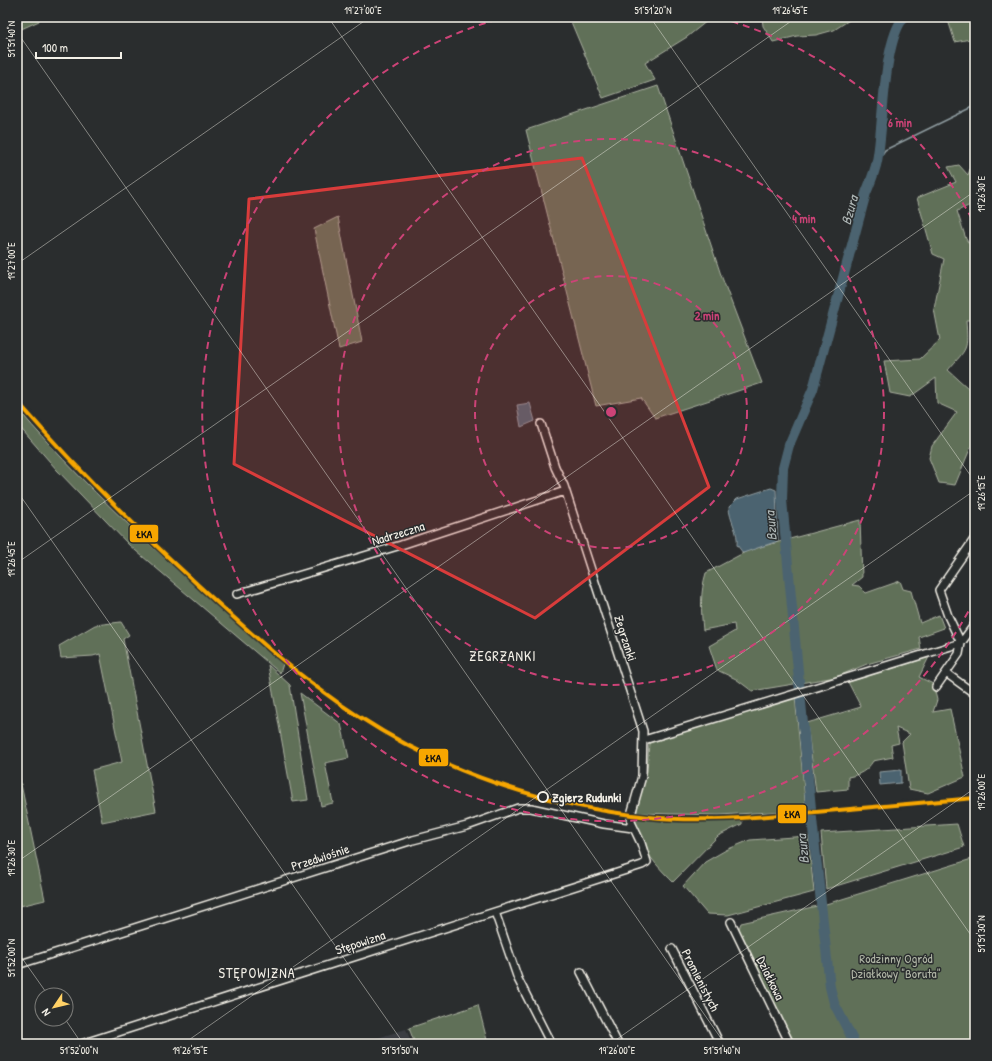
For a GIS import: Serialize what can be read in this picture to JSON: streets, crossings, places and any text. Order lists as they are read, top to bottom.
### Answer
{
  "streets": {
    "street": [
      "Nadrzeczna",
      "Zegrzanki",
      "Przedwiośnie",
      "Stępowizna",
      "Działkowa",
      "Promienistych"
    ]
  },
  "crossings": [
    ["Nadrzeczna", "Zegrzanki"],
    ["Zegrzanki", "Przedwiośnie"],
    ["Zegrzanki", "Stępowizna"]
  ],
  "districts": ["ZEGRZANKI", "STĘPOWIZNA"],
  "water": ["Bzura"],
  "parks": ["Rodzinny Ogród Działkowy \"Boruta\""],
  "places": ["Zgierz Rudunki"],
  "lines": ["transit line ŁKA"],
  "scale_bar": "100 m",
  "north": "bottom left",
  "coordinates": [
    "19°27'00\"E",
    "51°51'20\"N",
    "19°26'45\"E",
    "51°51'40\"N",
    "19°26'30\"E",
    "19°26'15\"E",
    "19°26'00\"E",
    "51°51'30\"N",
    "51°52'00\"N",
    "51°51'50\"N"
  ],
  "rings": ["6 min", "4 min", "2 min"]
}
